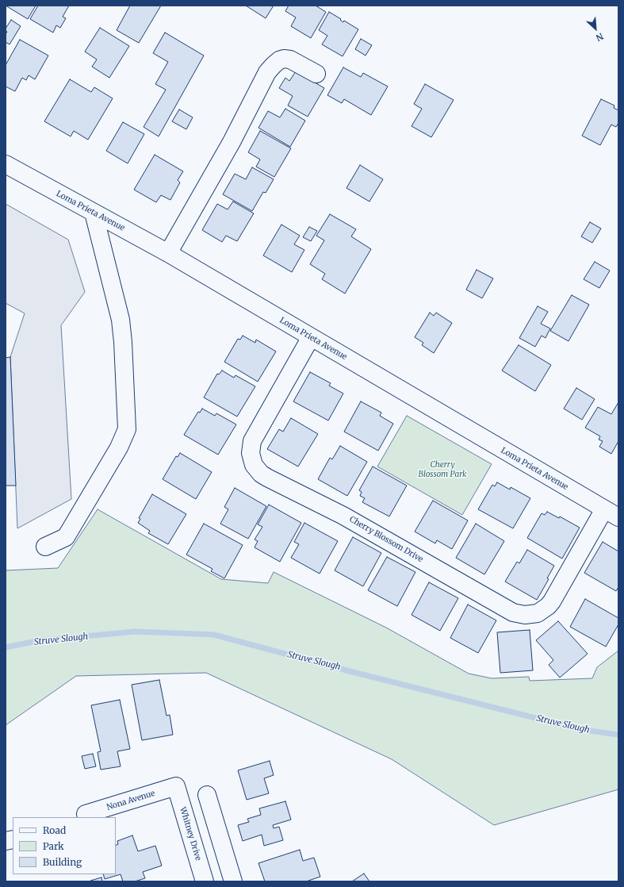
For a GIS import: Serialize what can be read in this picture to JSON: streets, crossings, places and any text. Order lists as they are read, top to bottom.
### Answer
{
  "streets": {
    "street": [
      "Loma Prieta Avenue",
      "Cherry Blossom Drive",
      "Nona Avenue",
      "Whitney Drive"
    ]
  },
  "crossings": [
    ["Loma Prieta Avenue", "Cherry Blossom Drive"],
    ["Nona Avenue", "Whitney Drive"]
  ],
  "water": ["Struve Slough"],
  "parks": ["Cherry Blossom Park"],
  "legend": ["Road", "Park", "Building"],
  "north": "bottom right"
}
